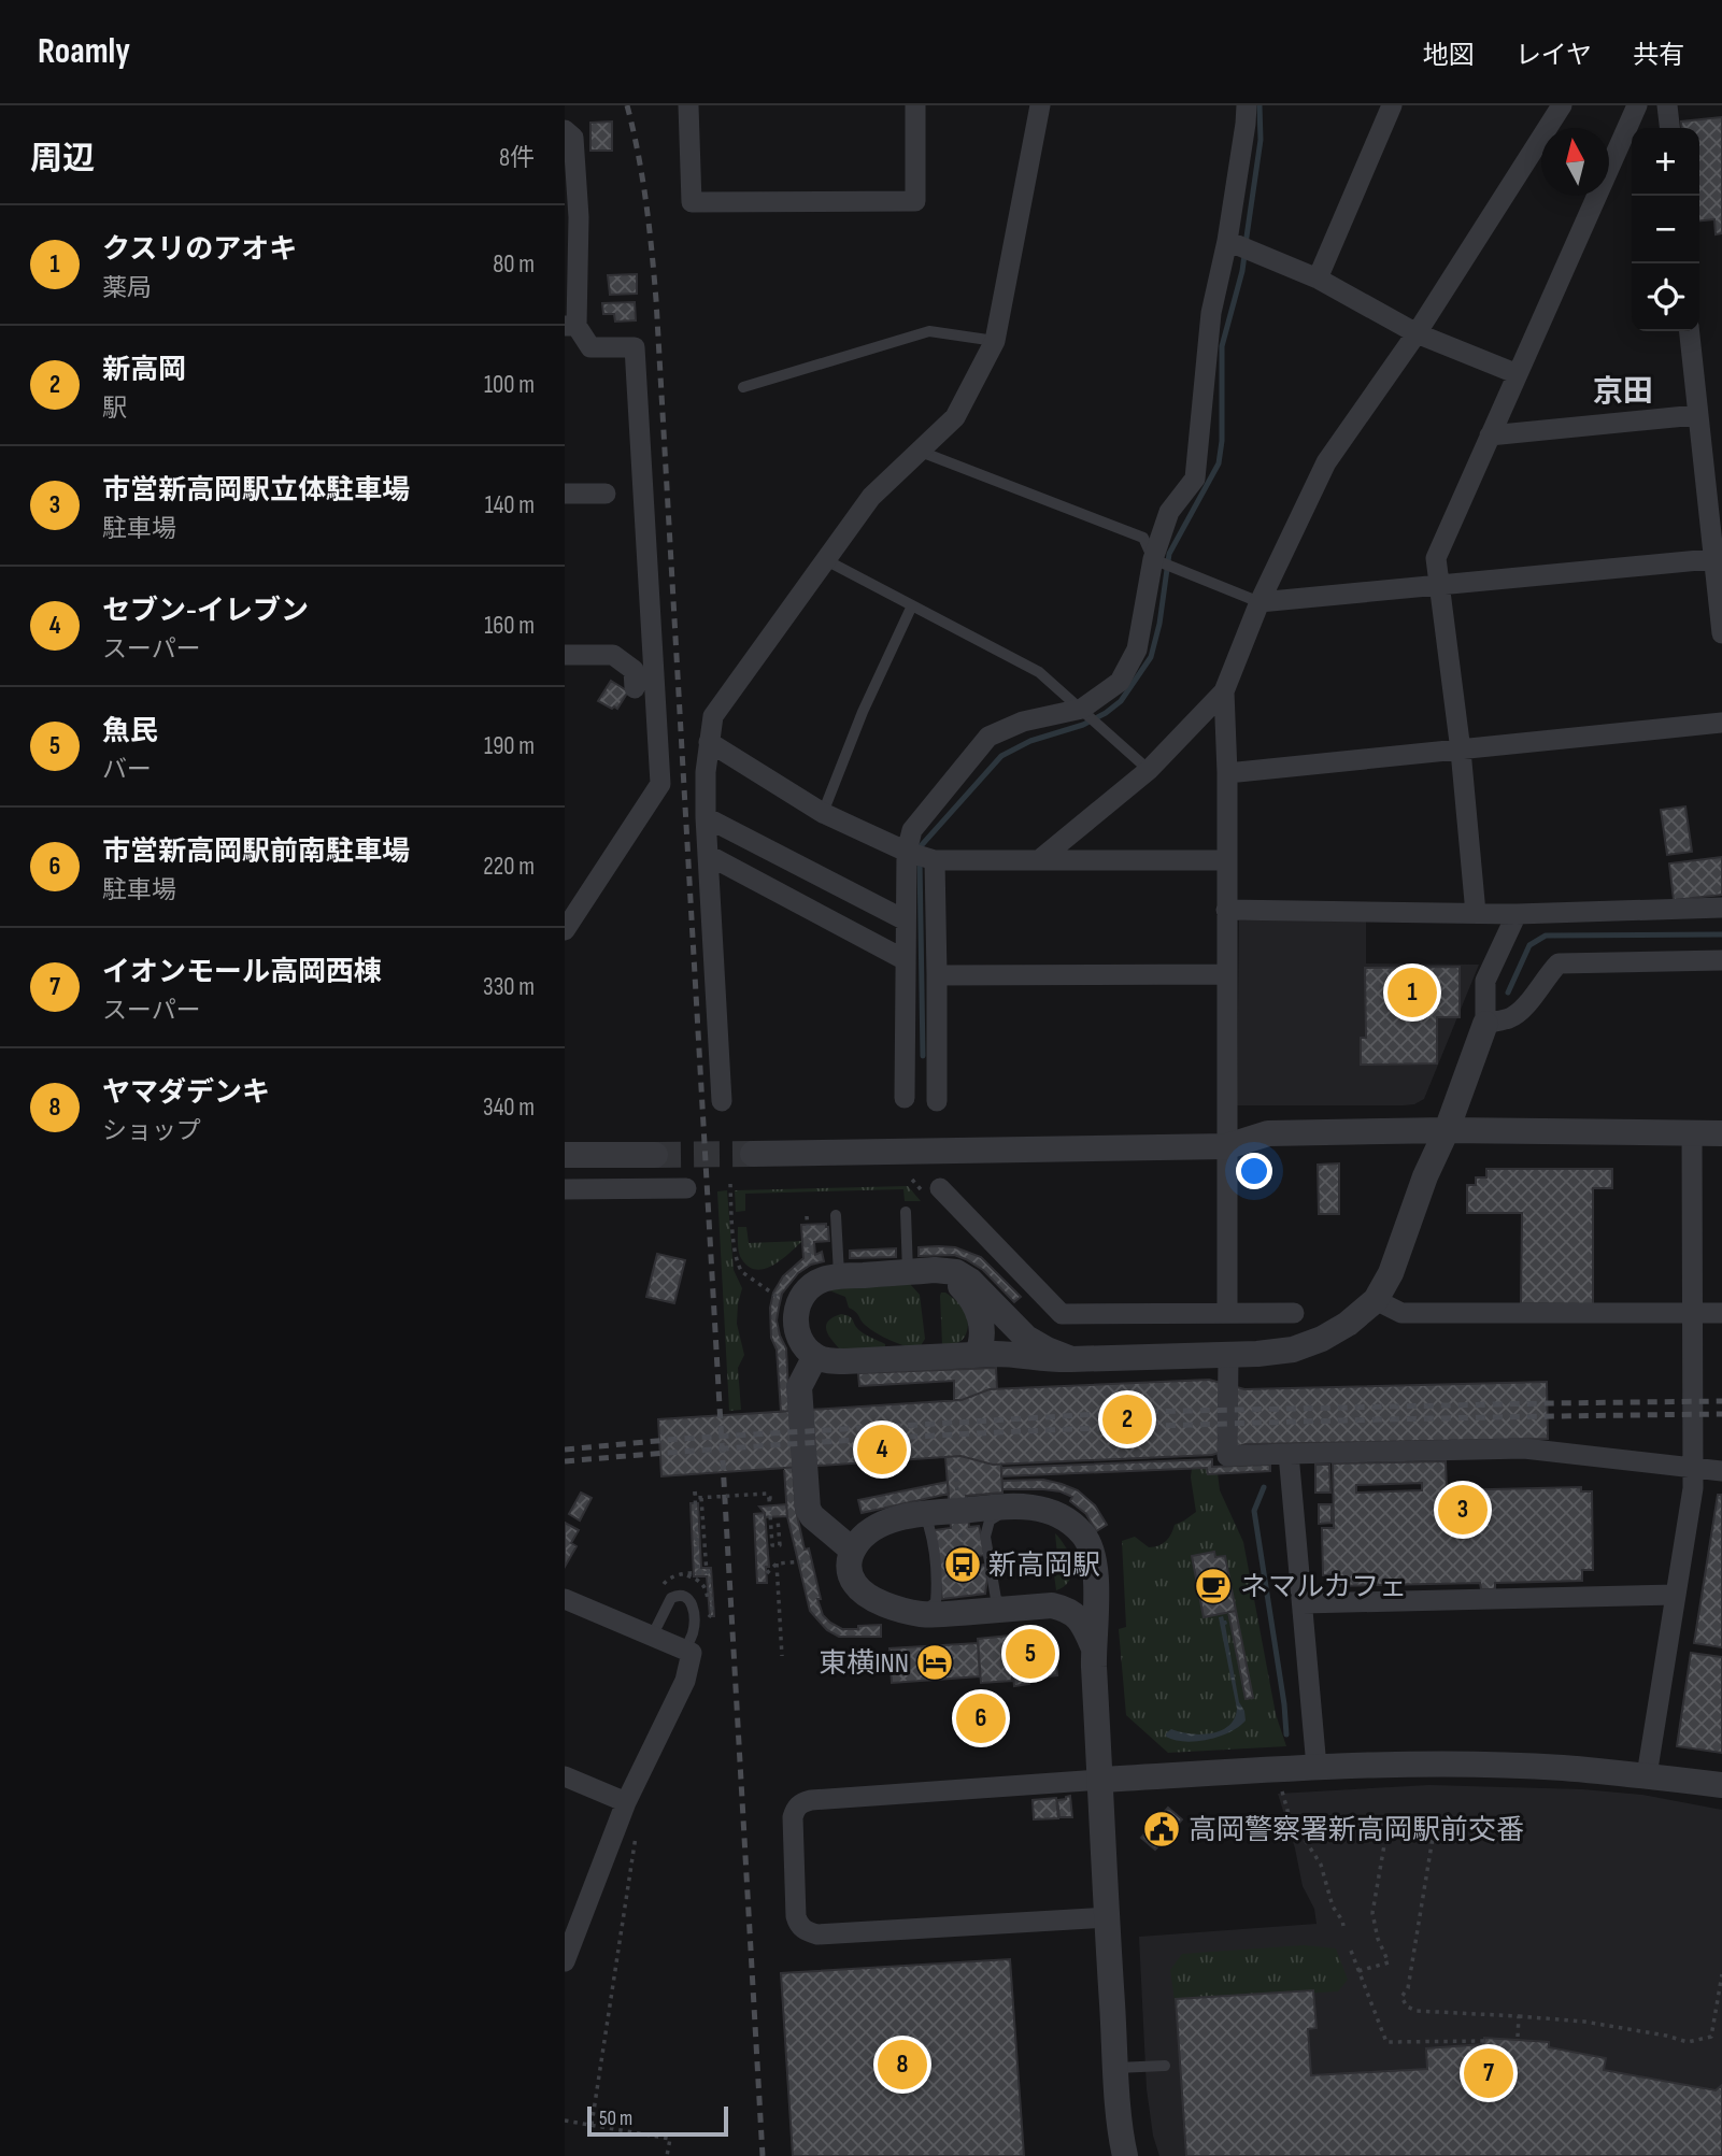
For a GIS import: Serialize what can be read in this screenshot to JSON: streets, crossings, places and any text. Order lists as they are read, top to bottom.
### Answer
{
  "districts": ["京田"],
  "places": {
    "bus stop": ["新高岡駅"],
    "cafe": ["ネマルカフェ"],
    "hotel": ["東横INN"],
    "public building": ["高岡警察署新高岡駅前交番"]
  },
  "scale_bar": "50 m",
  "north": "top",
  "page": {
    "header": "Roamly",
    "nav": ["地図", "レイヤ", "共有"],
    "heading": ["周辺", "8件"],
    "map_buttons": ["+", "−"],
    "list": [
      {
        "mark": "1",
        "name": "クスリのアオキ",
        "note": "薬局",
        "value": "80 m"
      },
      {
        "mark": "2",
        "name": "新高岡",
        "note": "駅",
        "value": "100 m"
      },
      {
        "mark": "3",
        "name": "市営新高岡駅立体駐車場",
        "note": "駐車場",
        "value": "140 m"
      },
      {
        "mark": "4",
        "name": "セブン-イレブン",
        "note": "スーパー",
        "value": "160 m"
      },
      {
        "mark": "5",
        "name": "魚民",
        "note": "バー",
        "value": "190 m"
      },
      {
        "mark": "6",
        "name": "市営新高岡駅前南駐車場",
        "note": "駐車場",
        "value": "220 m"
      },
      {
        "mark": "7",
        "name": "イオンモール高岡西棟",
        "note": "スーパー",
        "value": "330 m"
      },
      {
        "mark": "8",
        "name": "ヤマダデンキ",
        "note": "ショップ",
        "value": "340 m"
      }
    ],
    "pins": [
      "1",
      "2",
      "4",
      "3",
      "5",
      "6",
      "8",
      "7"
    ],
    "scale": "50 m"
  }
}
